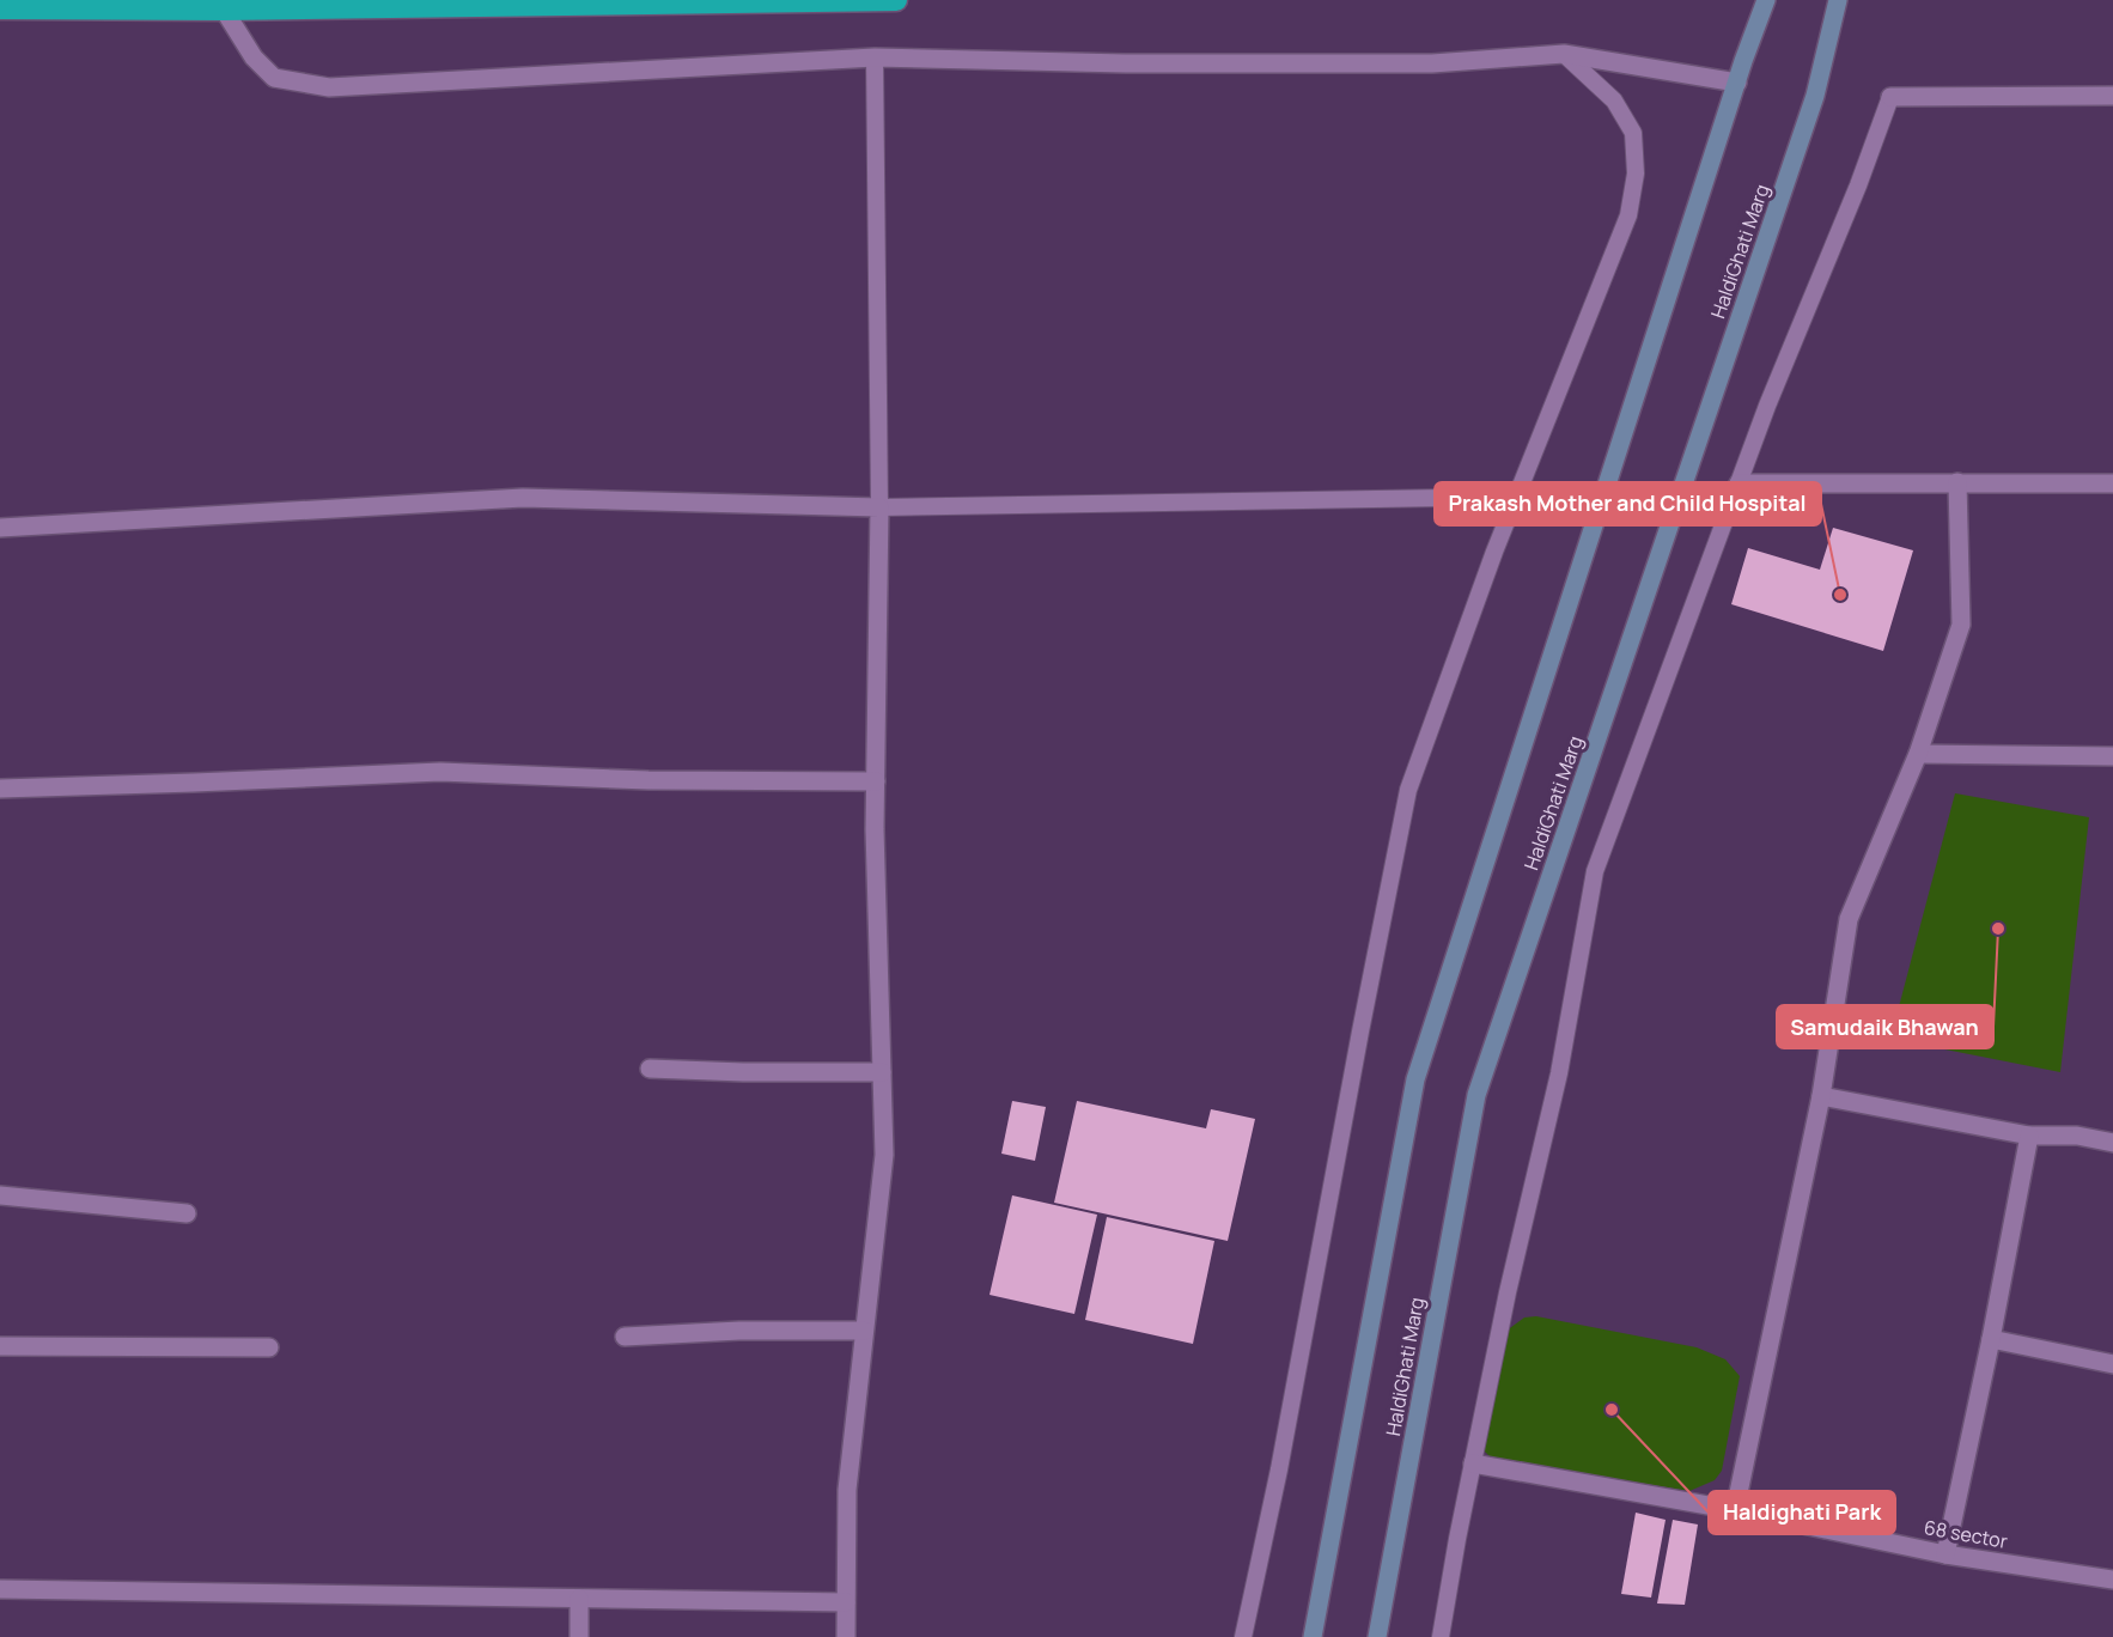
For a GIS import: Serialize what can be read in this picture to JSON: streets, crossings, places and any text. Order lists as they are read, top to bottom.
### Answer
{
  "streets": {
    "street": ["HaldiGhati Marg", "68 sector"]
  },
  "places": ["Prakash Mother and Child Hospital", "Samudaik Bhawan", "Haldighati Park"]
}
